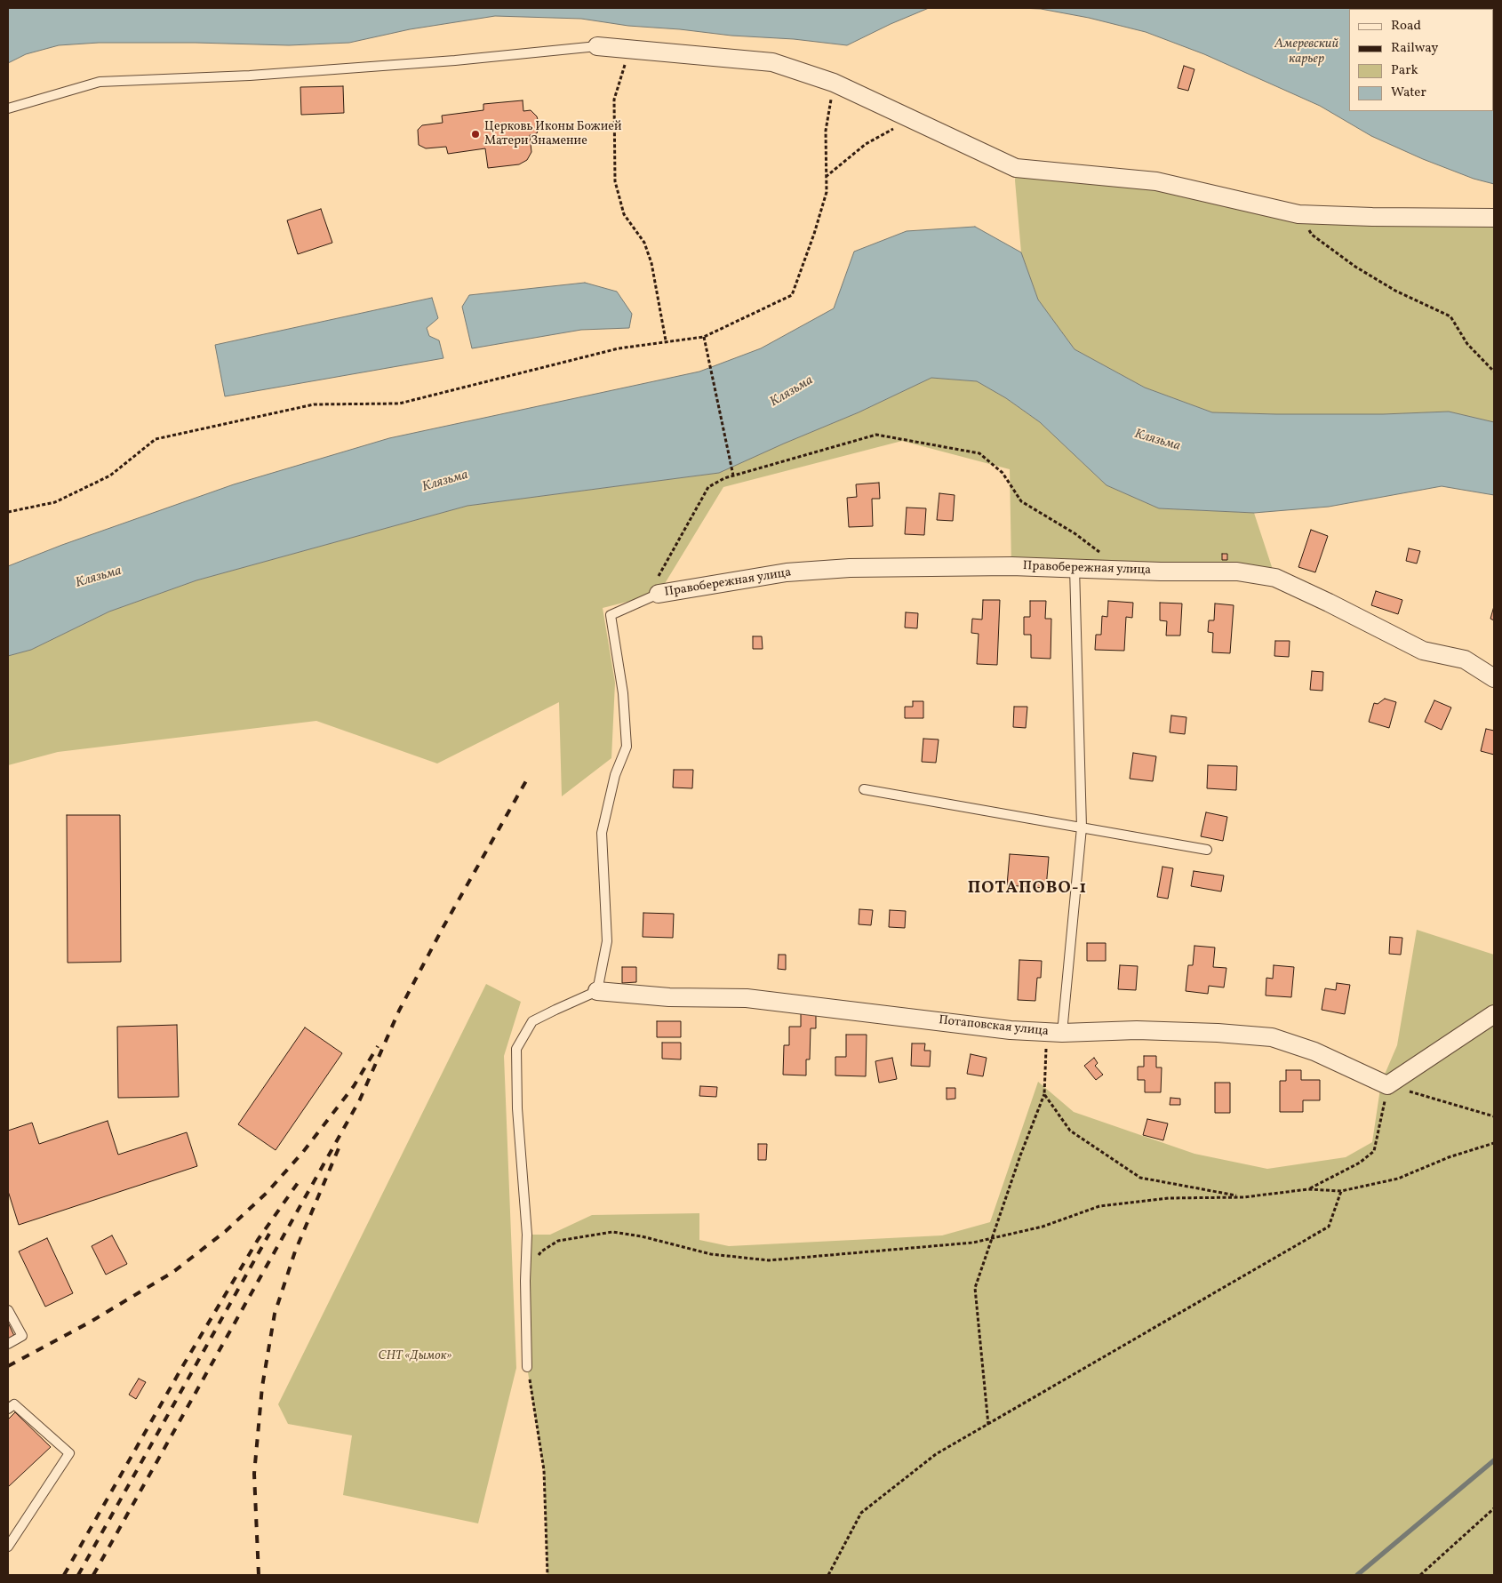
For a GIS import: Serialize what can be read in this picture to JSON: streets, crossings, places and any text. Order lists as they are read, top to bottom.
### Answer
{
  "streets": {
    "street": ["Правобережная улица", "Потаповская улица"]
  },
  "districts": ["ПОТАПОВО-1"],
  "water": ["Амеревский карьер", "Клязьма"],
  "parks": ["СНТ «Дымок»"],
  "places": ["Церковь Иконы Божией Матери Знамение"],
  "legend": [
    "Road",
    "Railway",
    "Park",
    "Water"
  ]
}
